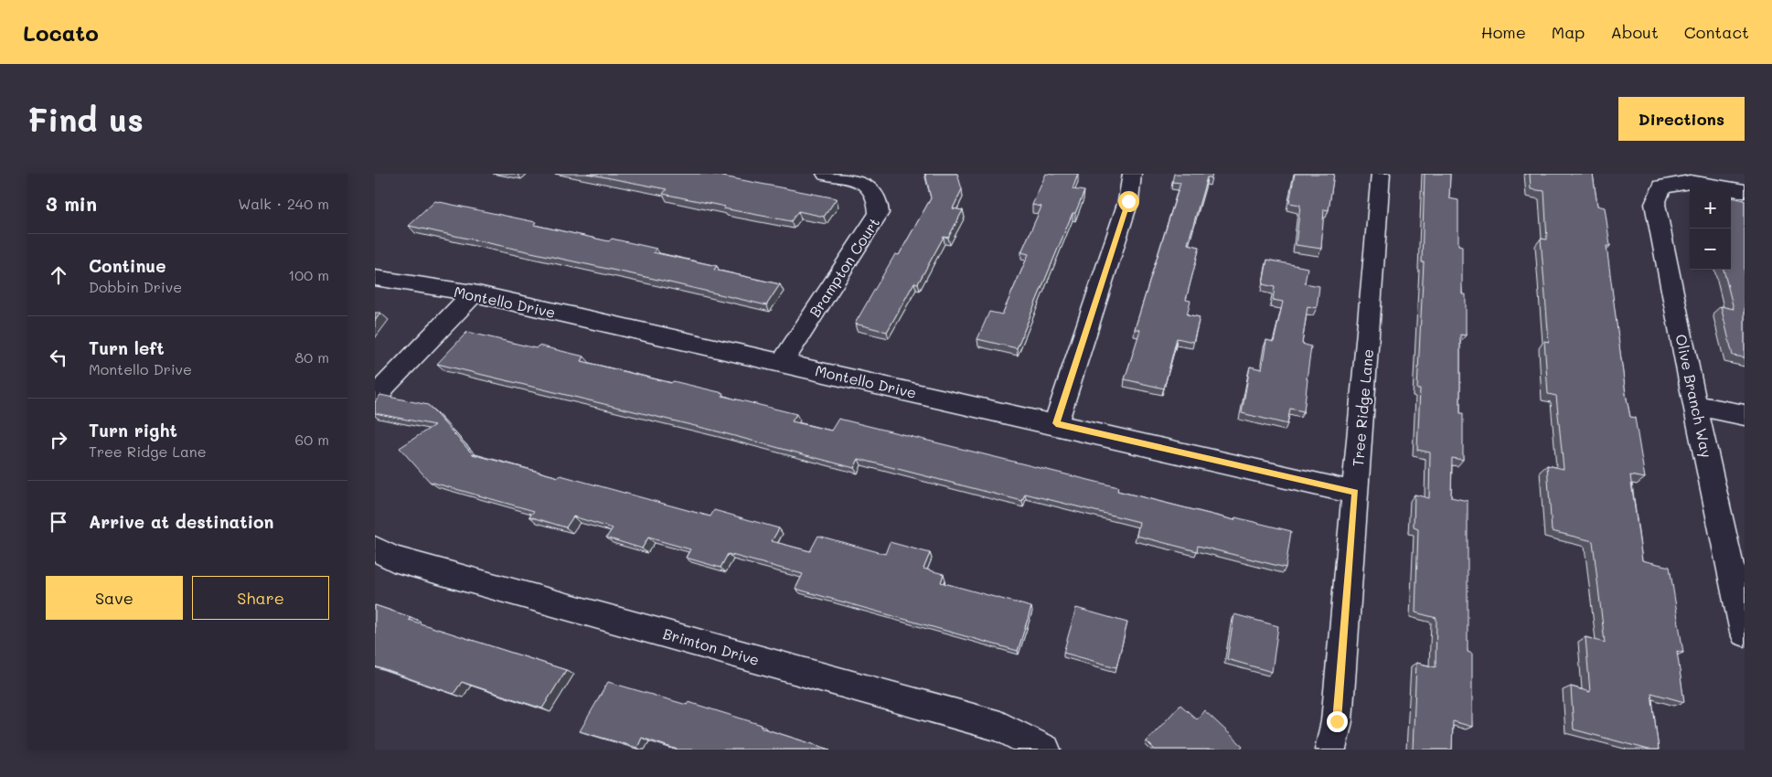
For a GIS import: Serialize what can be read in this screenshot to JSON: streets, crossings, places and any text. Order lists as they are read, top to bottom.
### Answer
{
  "streets": {
    "street": [
      "Brampton Court",
      "Montello Drive",
      "Olive Branch Way",
      "Tree Ridge Lane",
      "Brimton Drive"
    ]
  },
  "crossings": [
    ["Brampton Court", "Montello Drive"],
    ["Montello Drive", "Tree Ridge Lane"]
  ],
  "page": {
    "header": "Locato",
    "nav": [
      "Home",
      "Map",
      "About",
      "Contact"
    ],
    "buttons": [
      "Directions",
      ["Save", "Share"]
    ],
    "title": "Find us",
    "heading": ["3 min", "Walk · 240 m"],
    "map_buttons": ["+", "−"],
    "list": [
      ["Continue", "Dobbin Drive", "100 m"],
      ["Turn left", "Montello Drive", "80 m"],
      ["Turn right", "Tree Ridge Lane", "60 m"],
      "Arrive at destination"
    ]
  }
}
